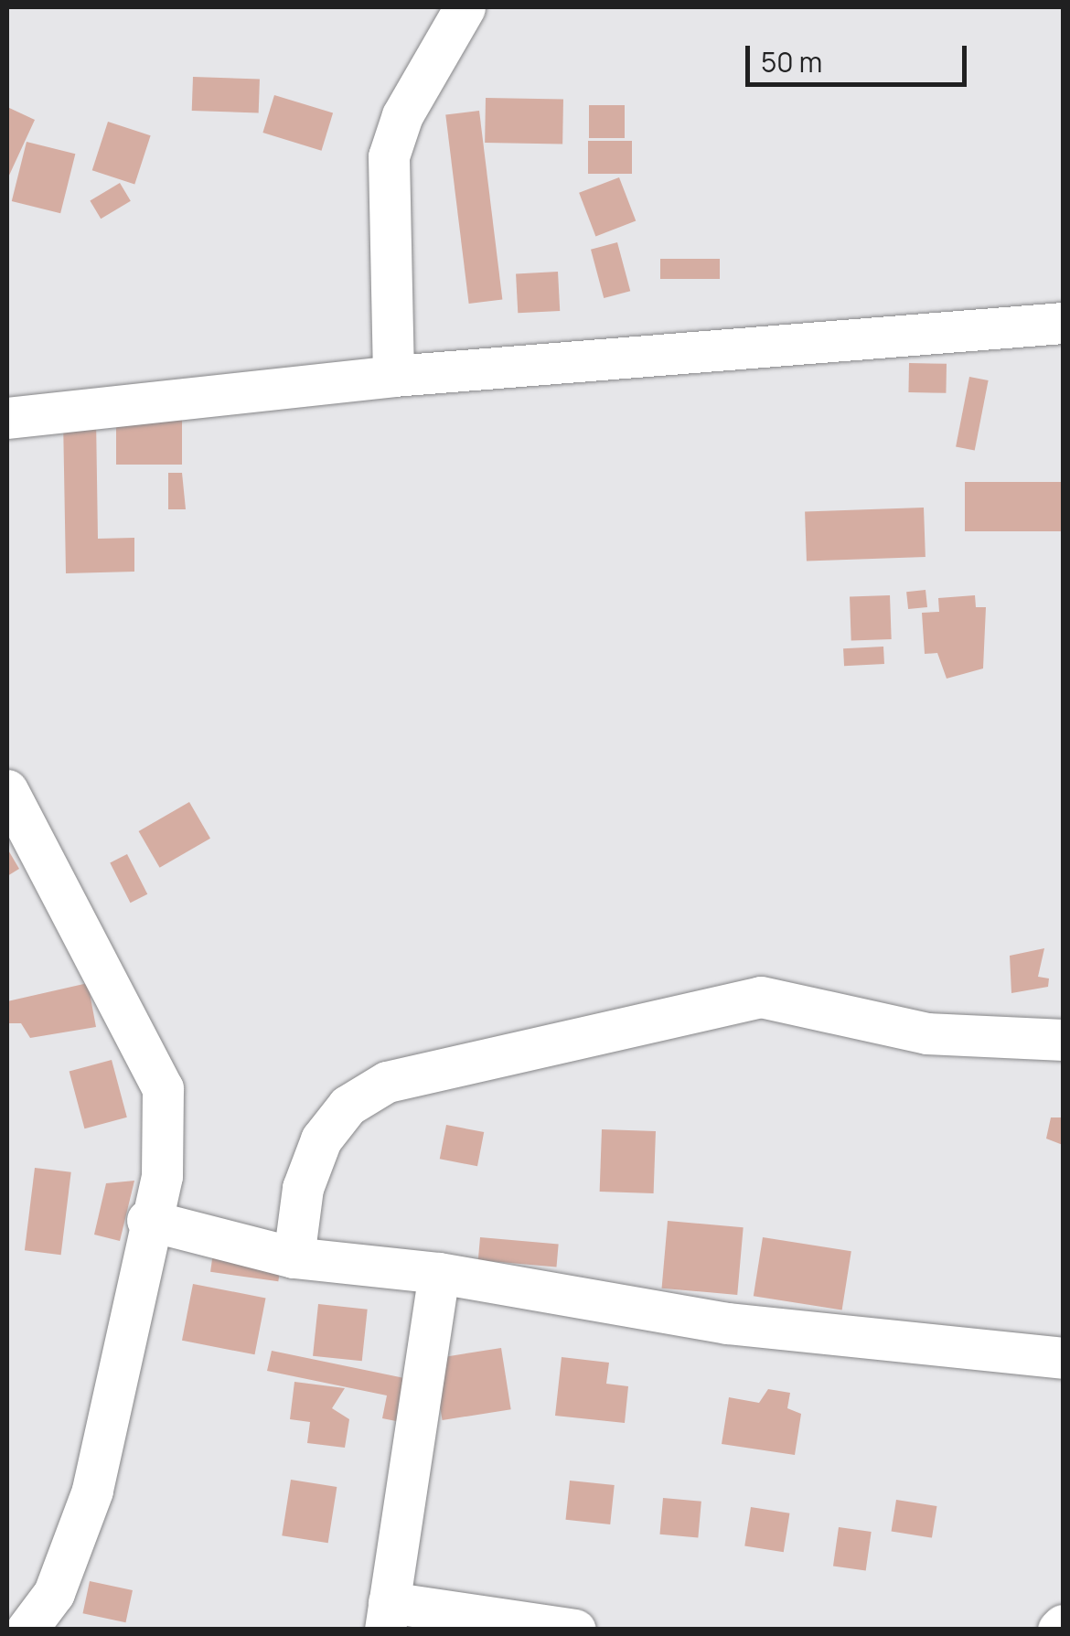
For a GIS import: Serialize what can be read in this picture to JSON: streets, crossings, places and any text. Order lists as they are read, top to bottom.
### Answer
{
  "scale_bar": "50 m"
}
